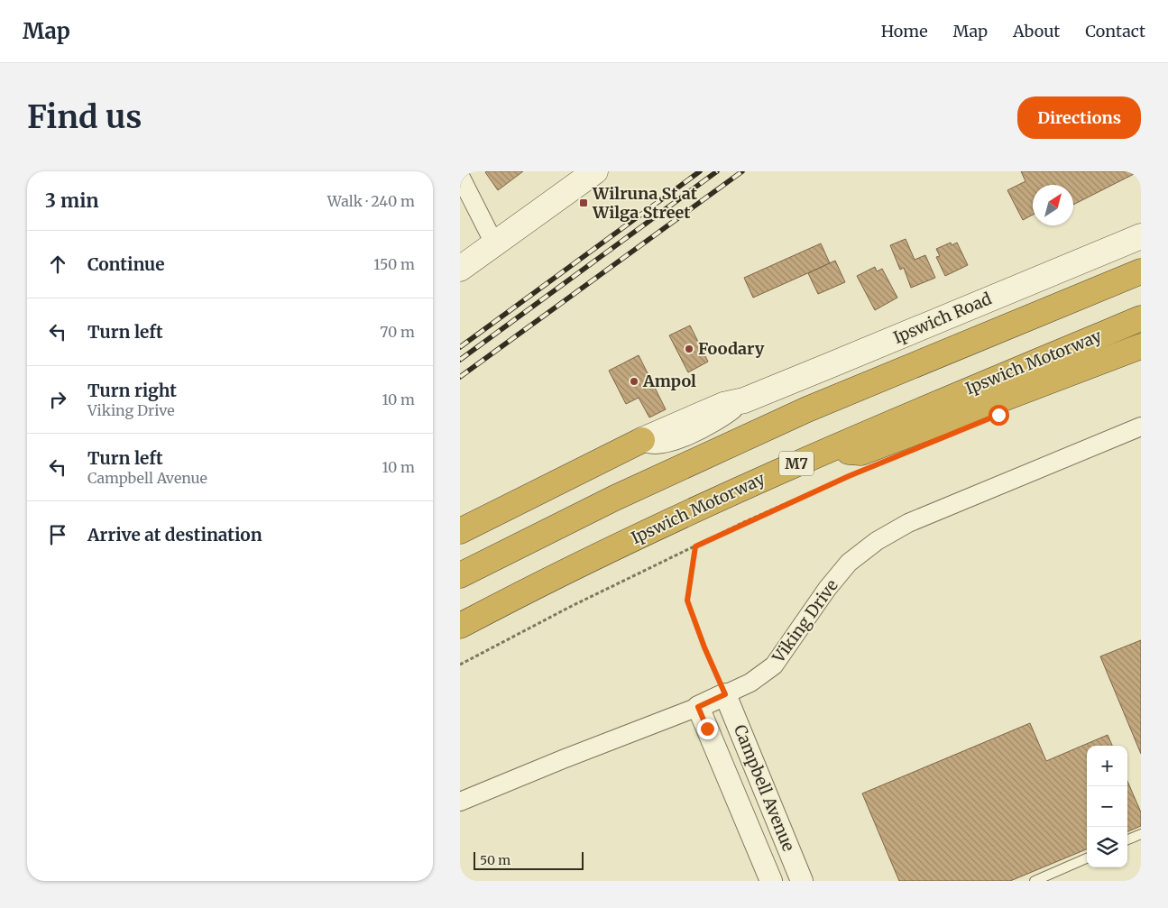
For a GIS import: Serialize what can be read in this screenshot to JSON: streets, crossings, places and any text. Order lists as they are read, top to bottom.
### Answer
{
  "streets": {
    "highway": ["Ipswich Motorway", "M7"],
    "main road": ["Ipswich Road"],
    "street": ["Viking Drive", "Campbell Avenue"]
  },
  "crossings": [
    ["Viking Drive", "Campbell Avenue"]
  ],
  "places": {
    "transit": ["Wilruna St at Wilga Street"],
    "other": ["Foodary", "Ampol"]
  },
  "scale_bar": "50 m",
  "north": "top right",
  "page": {
    "header": "Map",
    "nav": [
      "Home",
      "Map",
      "About",
      "Contact"
    ],
    "buttons": "Directions",
    "title": "Find us",
    "heading": ["3 min", "Walk · 240 m"],
    "list": [
      ["Continue", "150 m"],
      ["Turn left", "70 m"],
      ["Turn right", "Viking Drive", "10 m"],
      ["Turn left", "Campbell Avenue", "10 m"],
      "Arrive at destination"
    ],
    "map_buttons": ["+", "−"],
    "scale": "50 m"
  }
}
